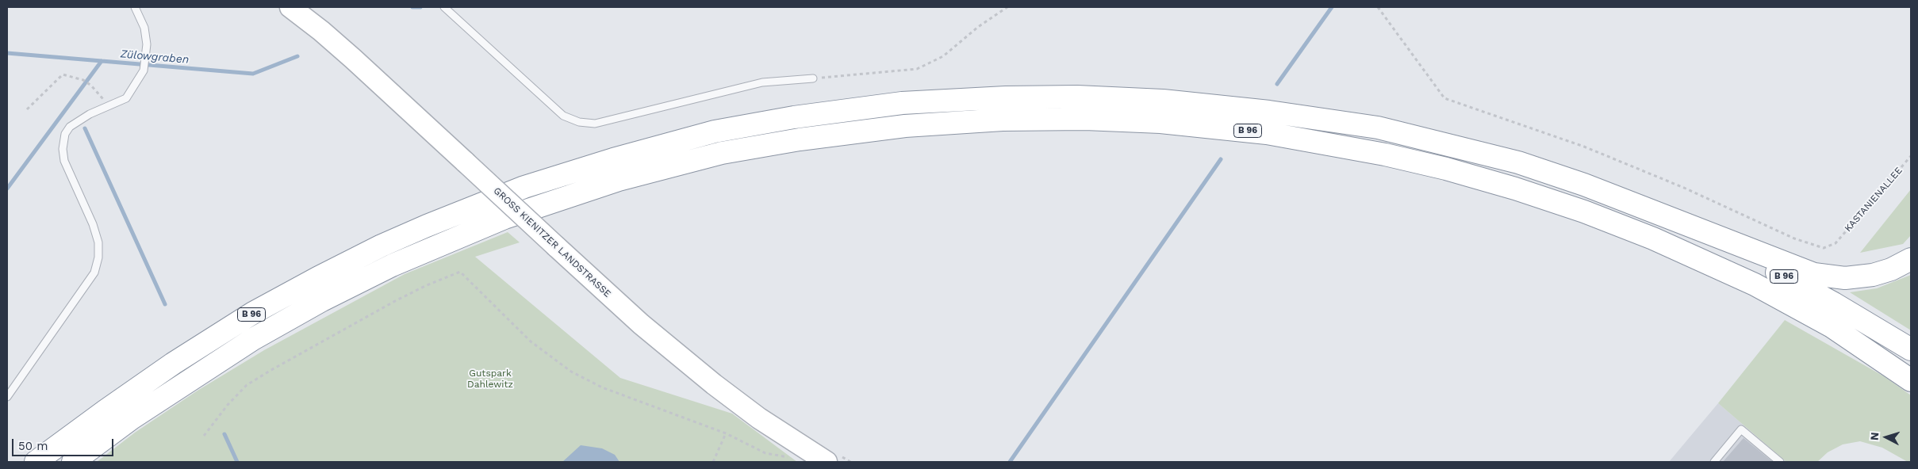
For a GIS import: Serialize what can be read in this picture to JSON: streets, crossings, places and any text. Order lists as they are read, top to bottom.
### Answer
{
  "streets": {
    "highway": ["B 96"],
    "main road": ["GROSS KIENITZER LANDSTRASSE"],
    "path": ["KASTANIENALLEE"]
  },
  "water": ["Zülowgraben"],
  "parks": ["Gutspark Dahlewitz"],
  "scale_bar": "50 m",
  "north": "left"
}
